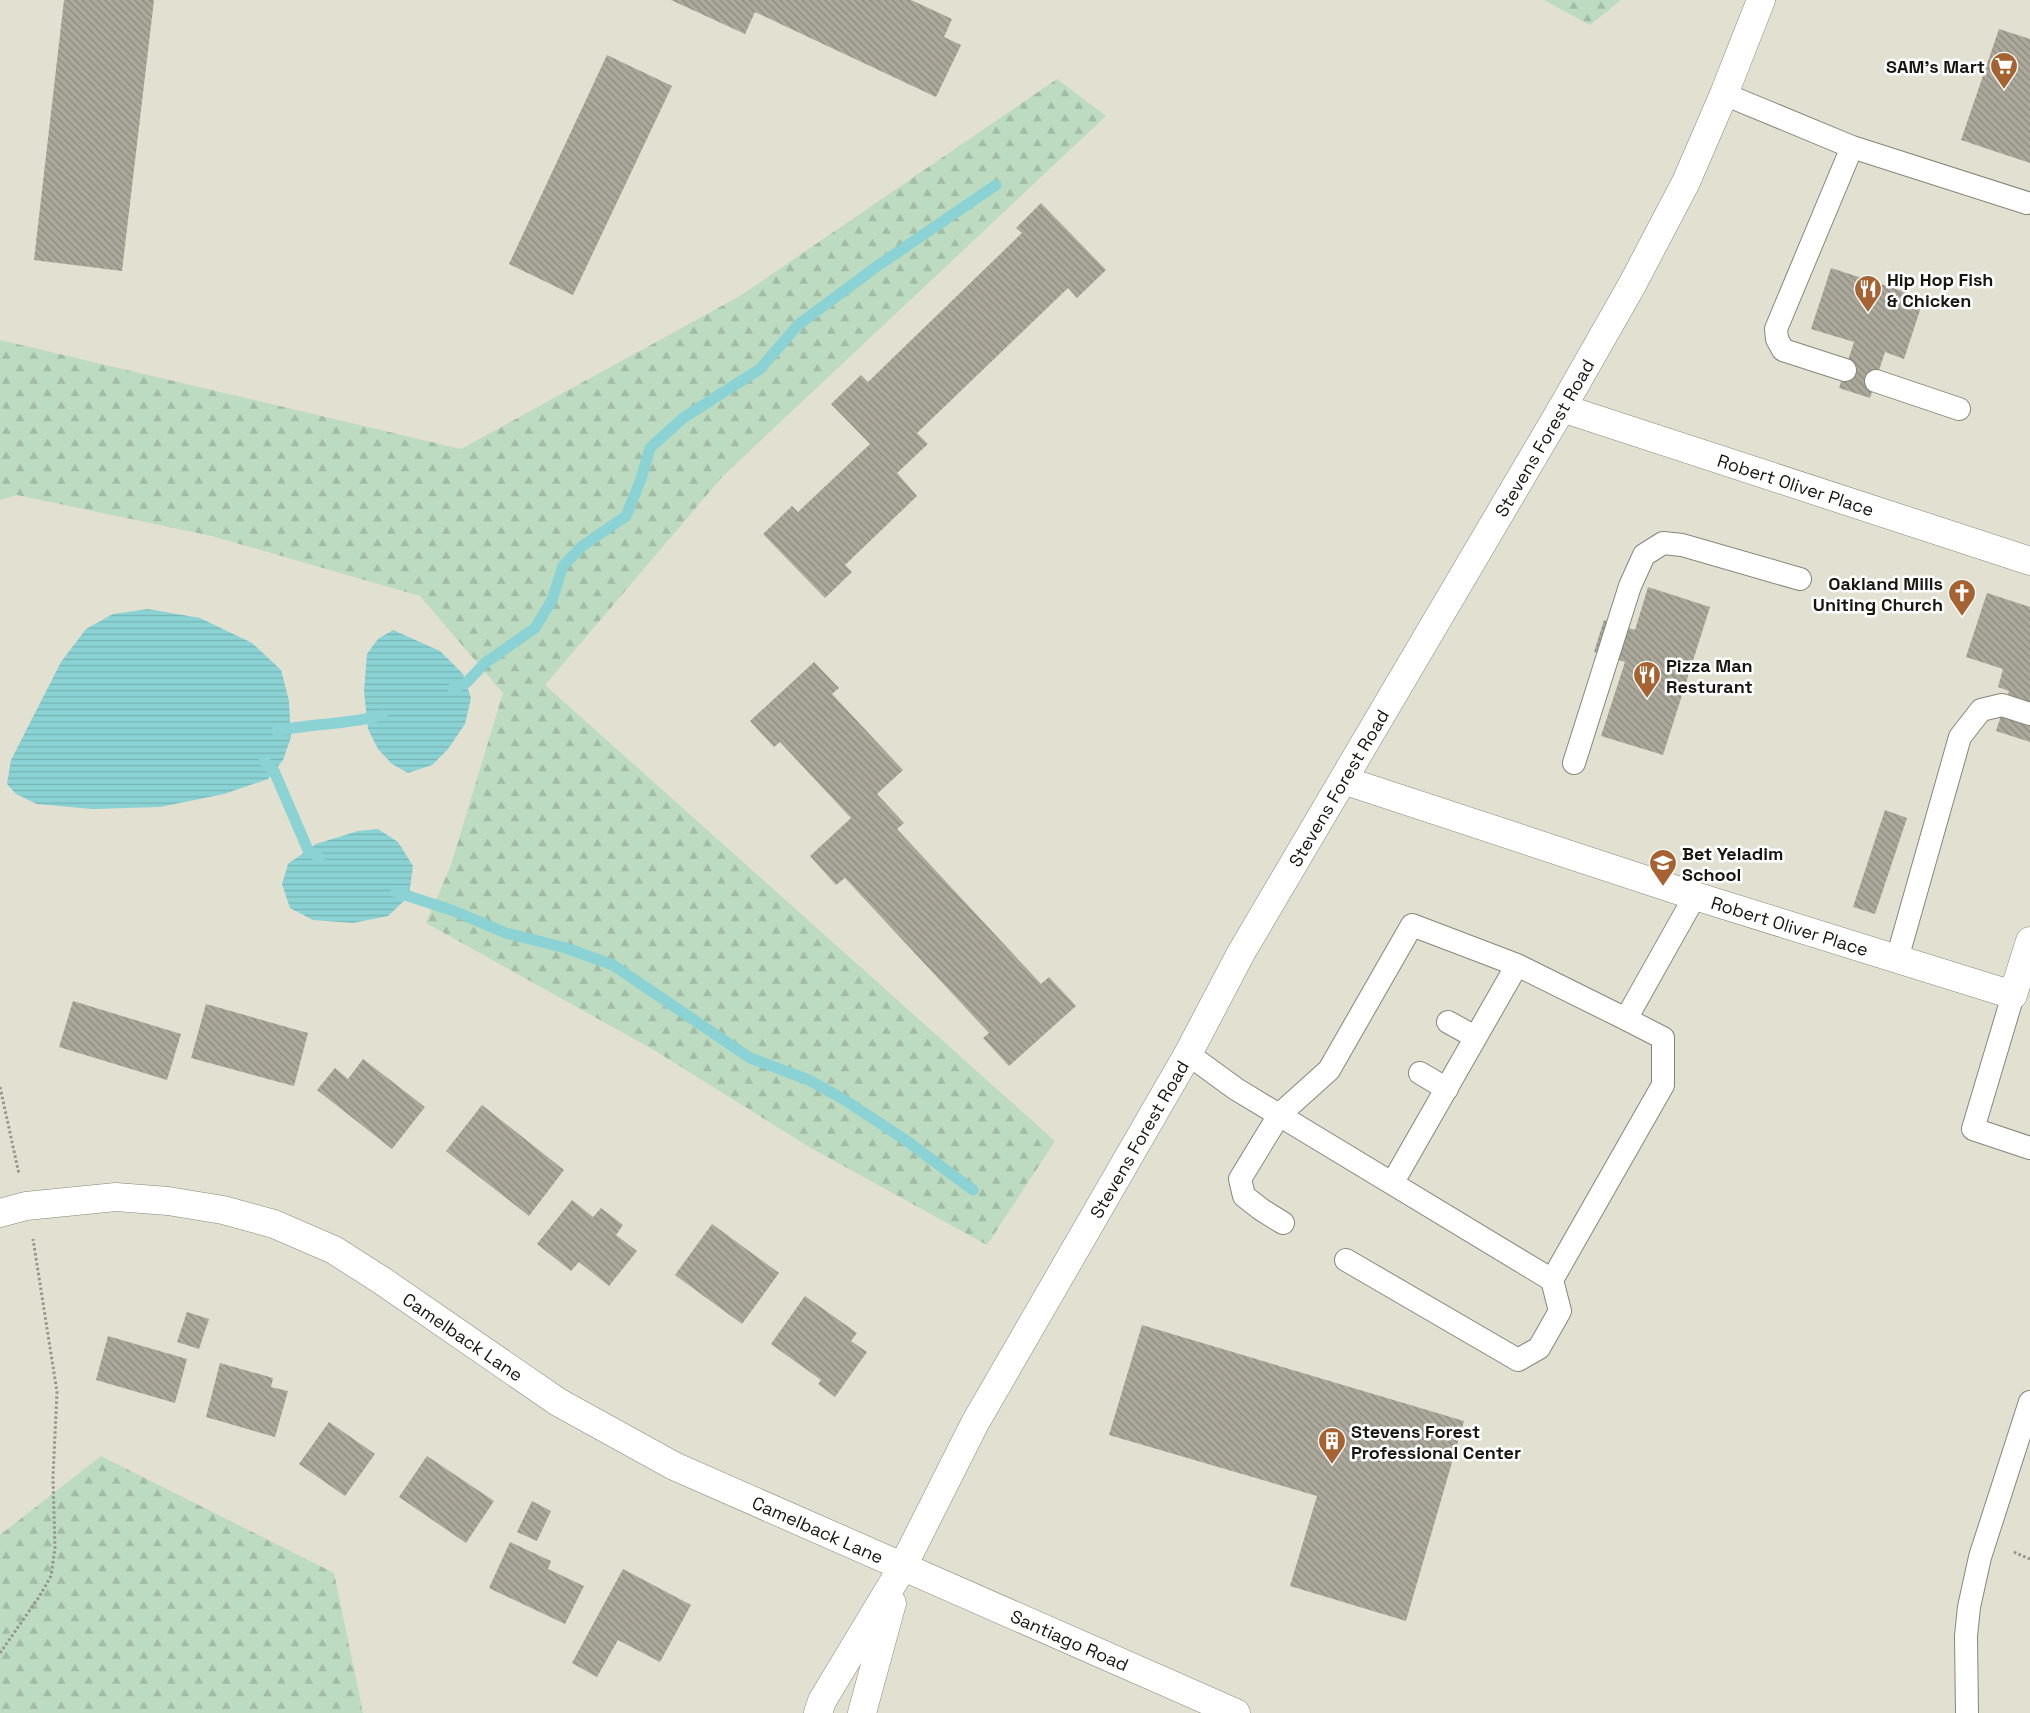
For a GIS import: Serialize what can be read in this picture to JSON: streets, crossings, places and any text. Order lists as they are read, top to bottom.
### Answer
{
  "streets": {
    "street": [
      "Stevens Forest Road",
      "Robert Oliver Place",
      "Camelback Lane",
      "Santiago Road"
    ]
  },
  "crossings": [
    ["Stevens Forest Road", "Robert Oliver Place"],
    ["Stevens Forest Road", "Camelback Lane"],
    ["Stevens Forest Road", "Santiago Road"],
    ["Camelback Lane", "Santiago Road"]
  ],
  "places": {
    "supermarket": ["SAM's Mart"],
    "restaurant": ["Hip Hop Fish & Chicken", "Pizza Man Resturant"],
    "church": ["Oakland Mills Uniting Church"],
    "school or university": ["Bet Yeladim School"],
    "building": ["Stevens Forest Professional Center"]
  }
}
